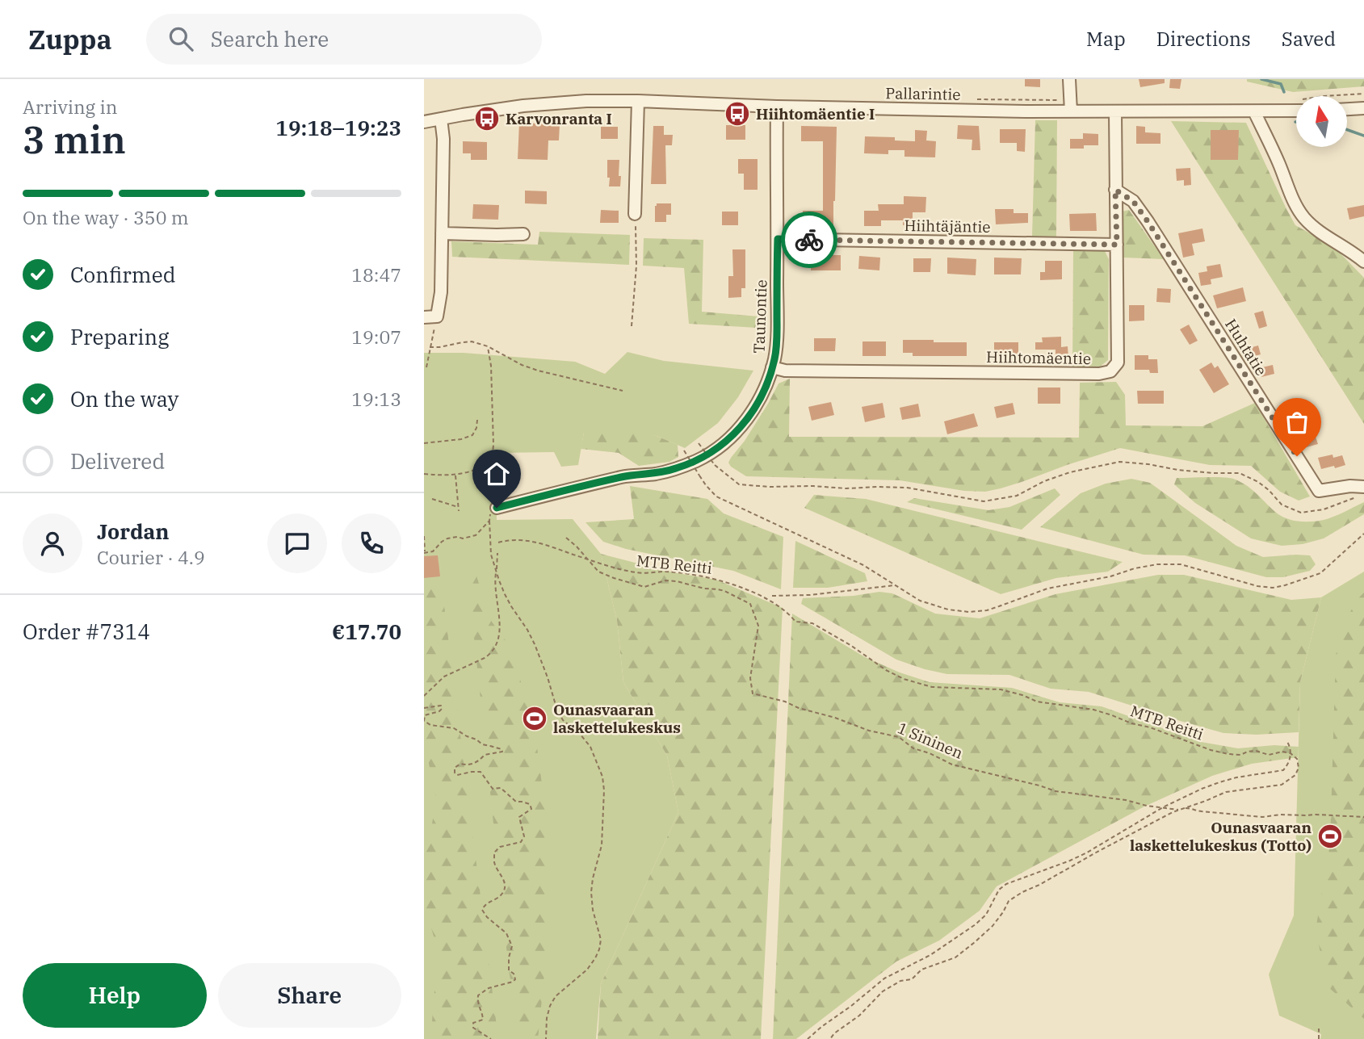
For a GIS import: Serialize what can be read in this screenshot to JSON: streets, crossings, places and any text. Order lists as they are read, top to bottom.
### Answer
{
  "streets": {
    "street": [
      "Pallarintie",
      "Hiihtäjäntie",
      "Taunontie",
      "Huhtatie",
      "Hiihtomäentie"
    ],
    "path": ["MTB Reitti", "1 Sininen"]
  },
  "crossings": [
    ["Pallarintie", "Taunontie"],
    ["Pallarintie", "Hiihtomäentie"],
    ["Hiihtäjäntie", "Taunontie"],
    ["Hiihtäjäntie", "Hiihtomäentie"],
    ["Taunontie", "Hiihtomäentie"],
    ["Huhtatie", "Hiihtomäentie"],
    ["MTB Reitti", "1 Sininen"]
  ],
  "places": {
    "bus stop": ["Hiihtomäentie I", "Karvonranta I"],
    "sports": ["Ounasvaaran laskettelukeskus", "Ounasvaaran laskettelukeskus (Totto)"]
  },
  "north": "top",
  "page": {
    "header": "Zuppa",
    "search": "Search here",
    "nav": ["Map", "Directions", "Saved"],
    "heading": ["3 min", "Arriving in", "19:18–19:23"],
    "panel": [
      "Jordan",
      "Courier · 4.9",
      "Order #7314",
      "€17.70"
    ],
    "bar": "On the way · 350 m",
    "list": [
      ["Confirmed", "18:47"],
      ["Preparing", "19:07"],
      ["On the way", "19:13"],
      "Delivered"
    ],
    "buttons": ["Help", "Share"]
  }
}
